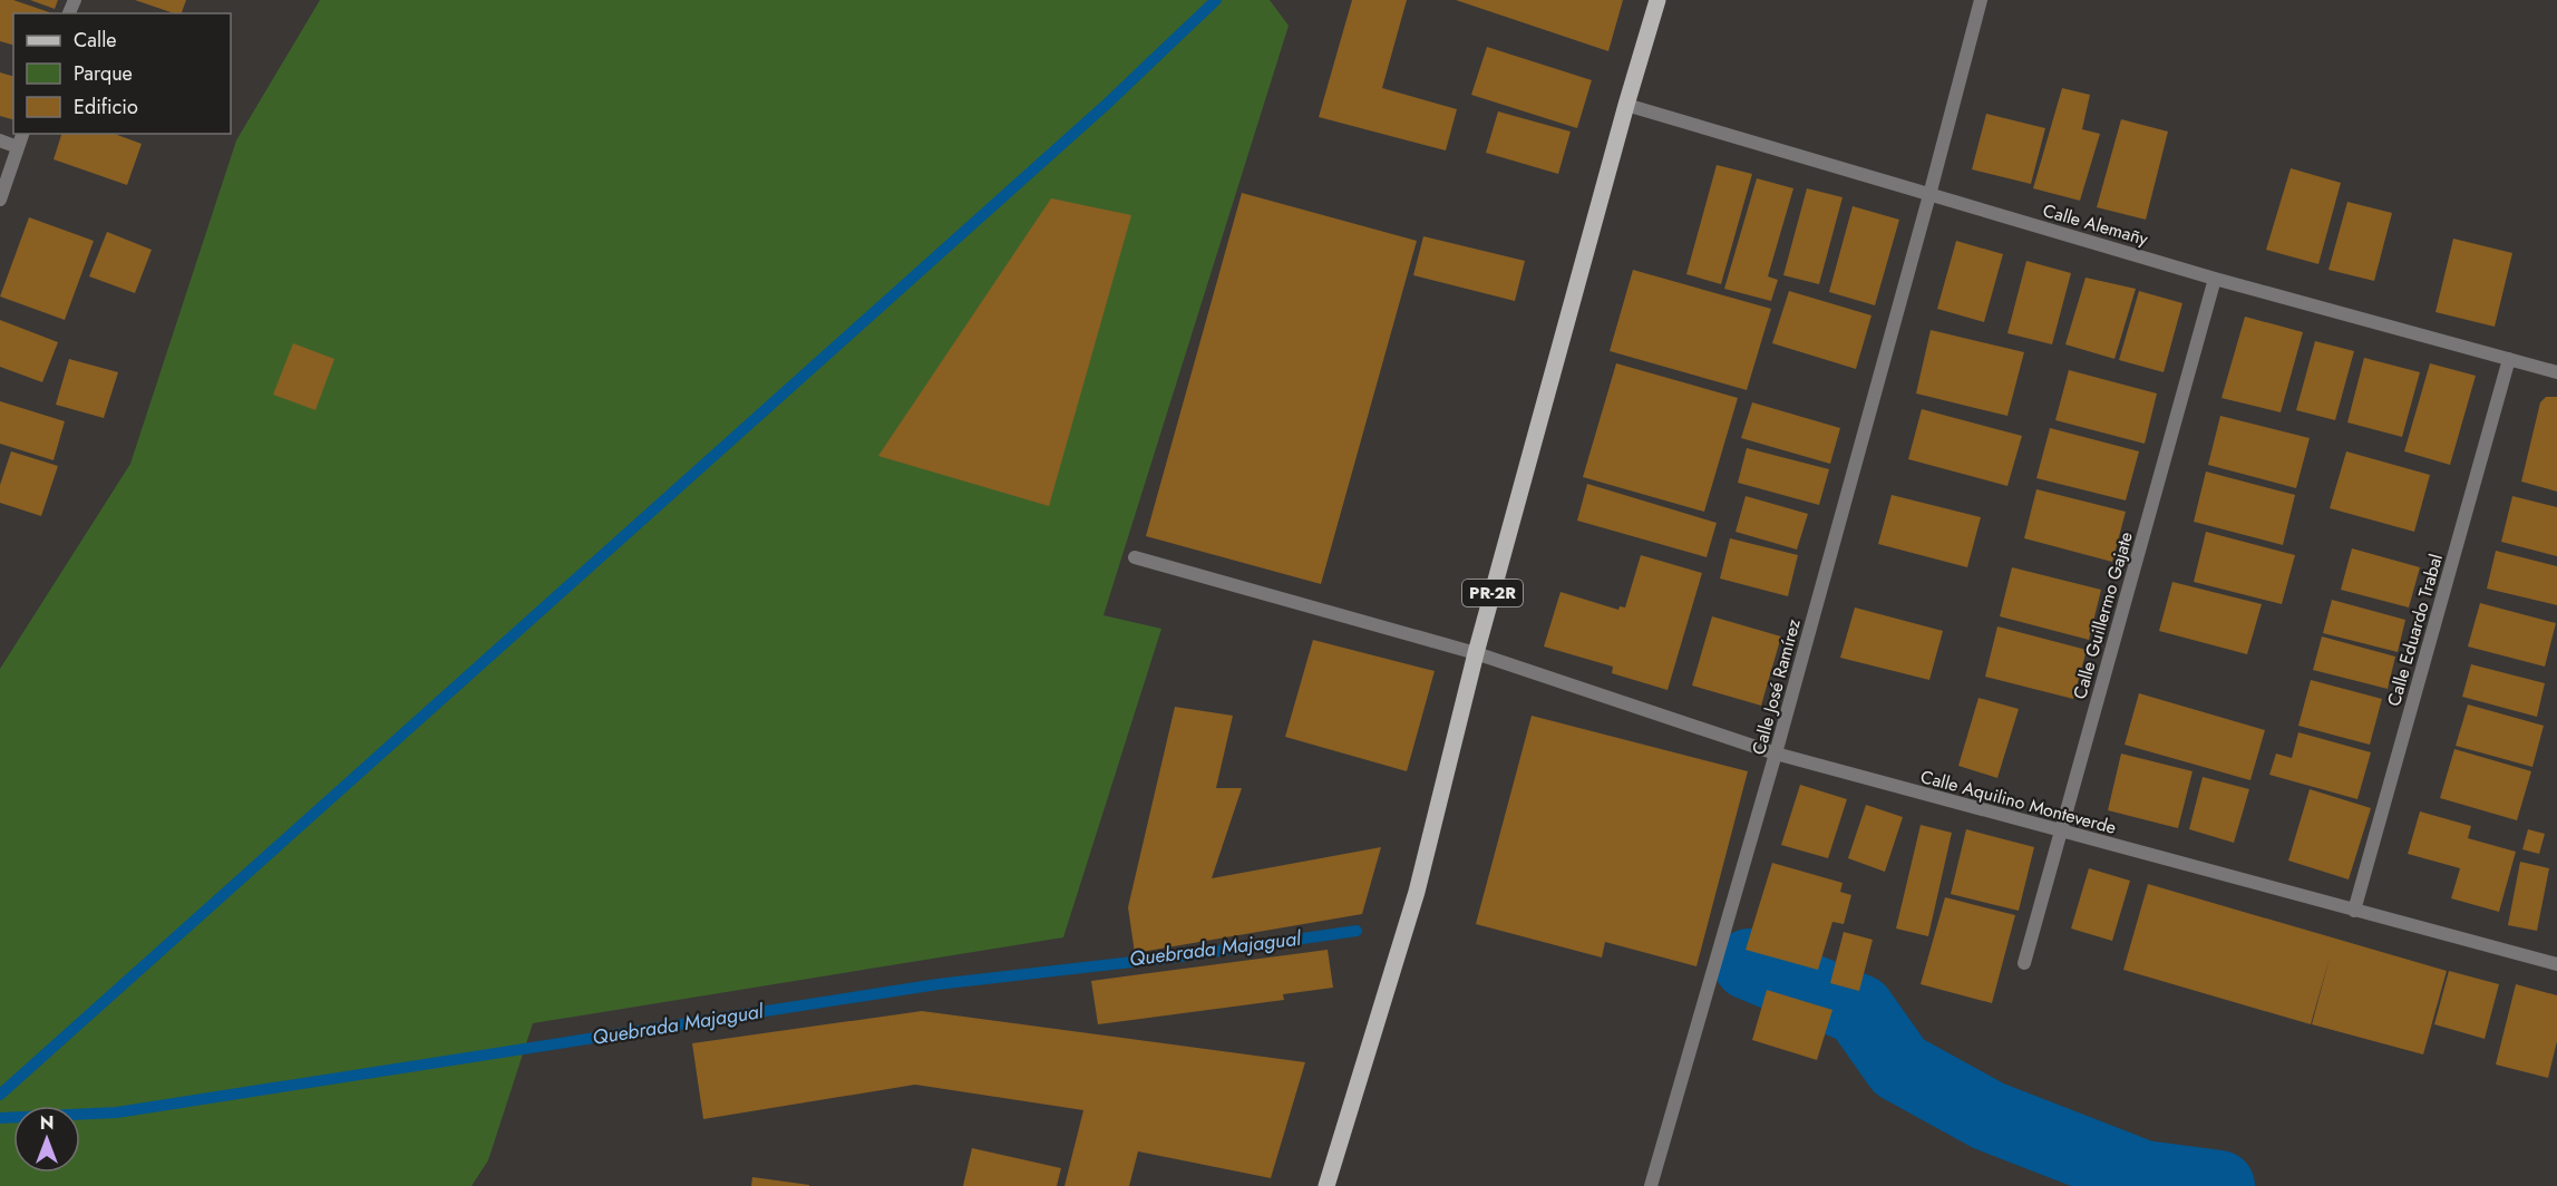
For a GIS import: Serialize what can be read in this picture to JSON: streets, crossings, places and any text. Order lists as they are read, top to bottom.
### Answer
{
  "streets": {
    "main road": ["PR-2R"],
    "street": [
      "Calle Alemañy",
      "Calle Guillermo Gajate",
      "Calle Eduardo Trabal",
      "Calle José Ramírez",
      "Calle Aquilino Monteverde"
    ]
  },
  "crossings": [
    ["Calle Alemañy", "PR-2R"],
    ["Calle Alemañy", "Calle Guillermo Gajate"],
    ["Calle Alemañy", "Calle Eduardo Trabal"],
    ["Calle Alemañy", "Calle José Ramírez"],
    ["PR-2R", "Calle Aquilino Monteverde"],
    ["Calle Guillermo Gajate", "Calle Aquilino Monteverde"],
    ["Calle Eduardo Trabal", "Calle Aquilino Monteverde"],
    ["Calle José Ramírez", "Calle Aquilino Monteverde"]
  ],
  "water": ["Quebrada Majagual"],
  "legend": ["Calle", "Parque", "Edificio"],
  "north": "top"
}
